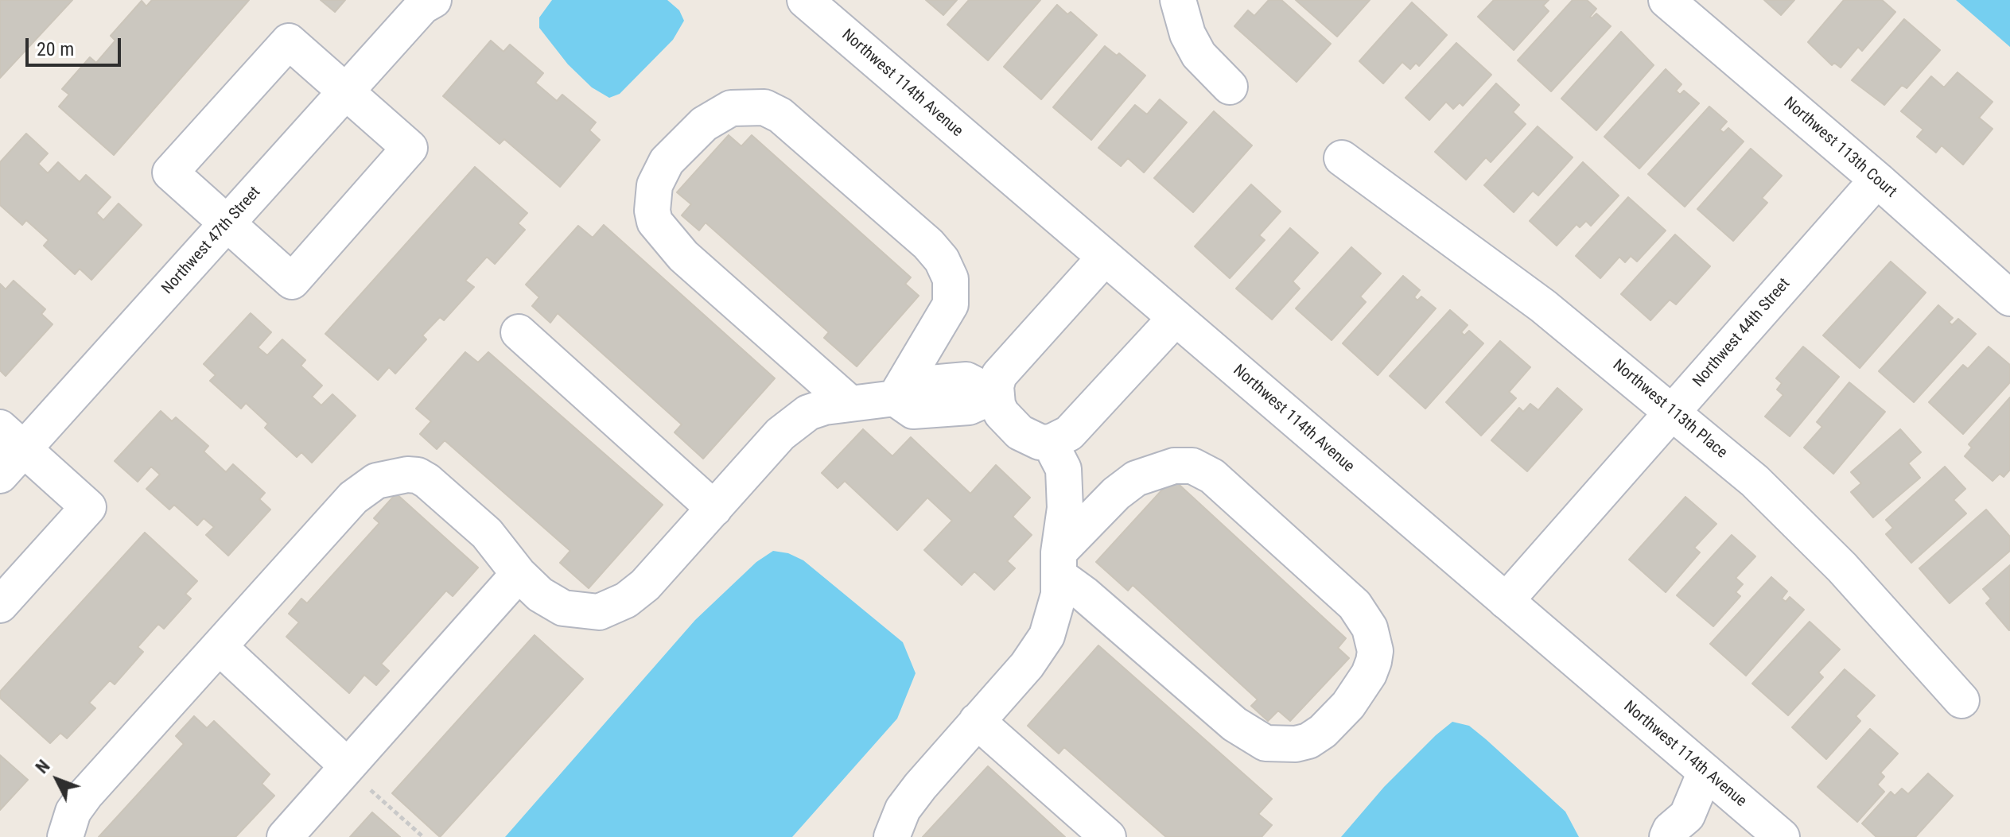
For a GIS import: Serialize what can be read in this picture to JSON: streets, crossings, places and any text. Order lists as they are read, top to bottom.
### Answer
{
  "streets": {
    "street": [
      "Northwest 114th Avenue",
      "Northwest 113th Court",
      "Northwest 47th Street",
      "Northwest 44th Street",
      "Northwest 113th Place"
    ]
  },
  "crossings": [
    ["Northwest 114th Avenue", "Northwest 44th Street"],
    ["Northwest 113th Court", "Northwest 44th Street"],
    ["Northwest 44th Street", "Northwest 113th Place"]
  ],
  "scale_bar": "20 m",
  "north": "top left"
}
